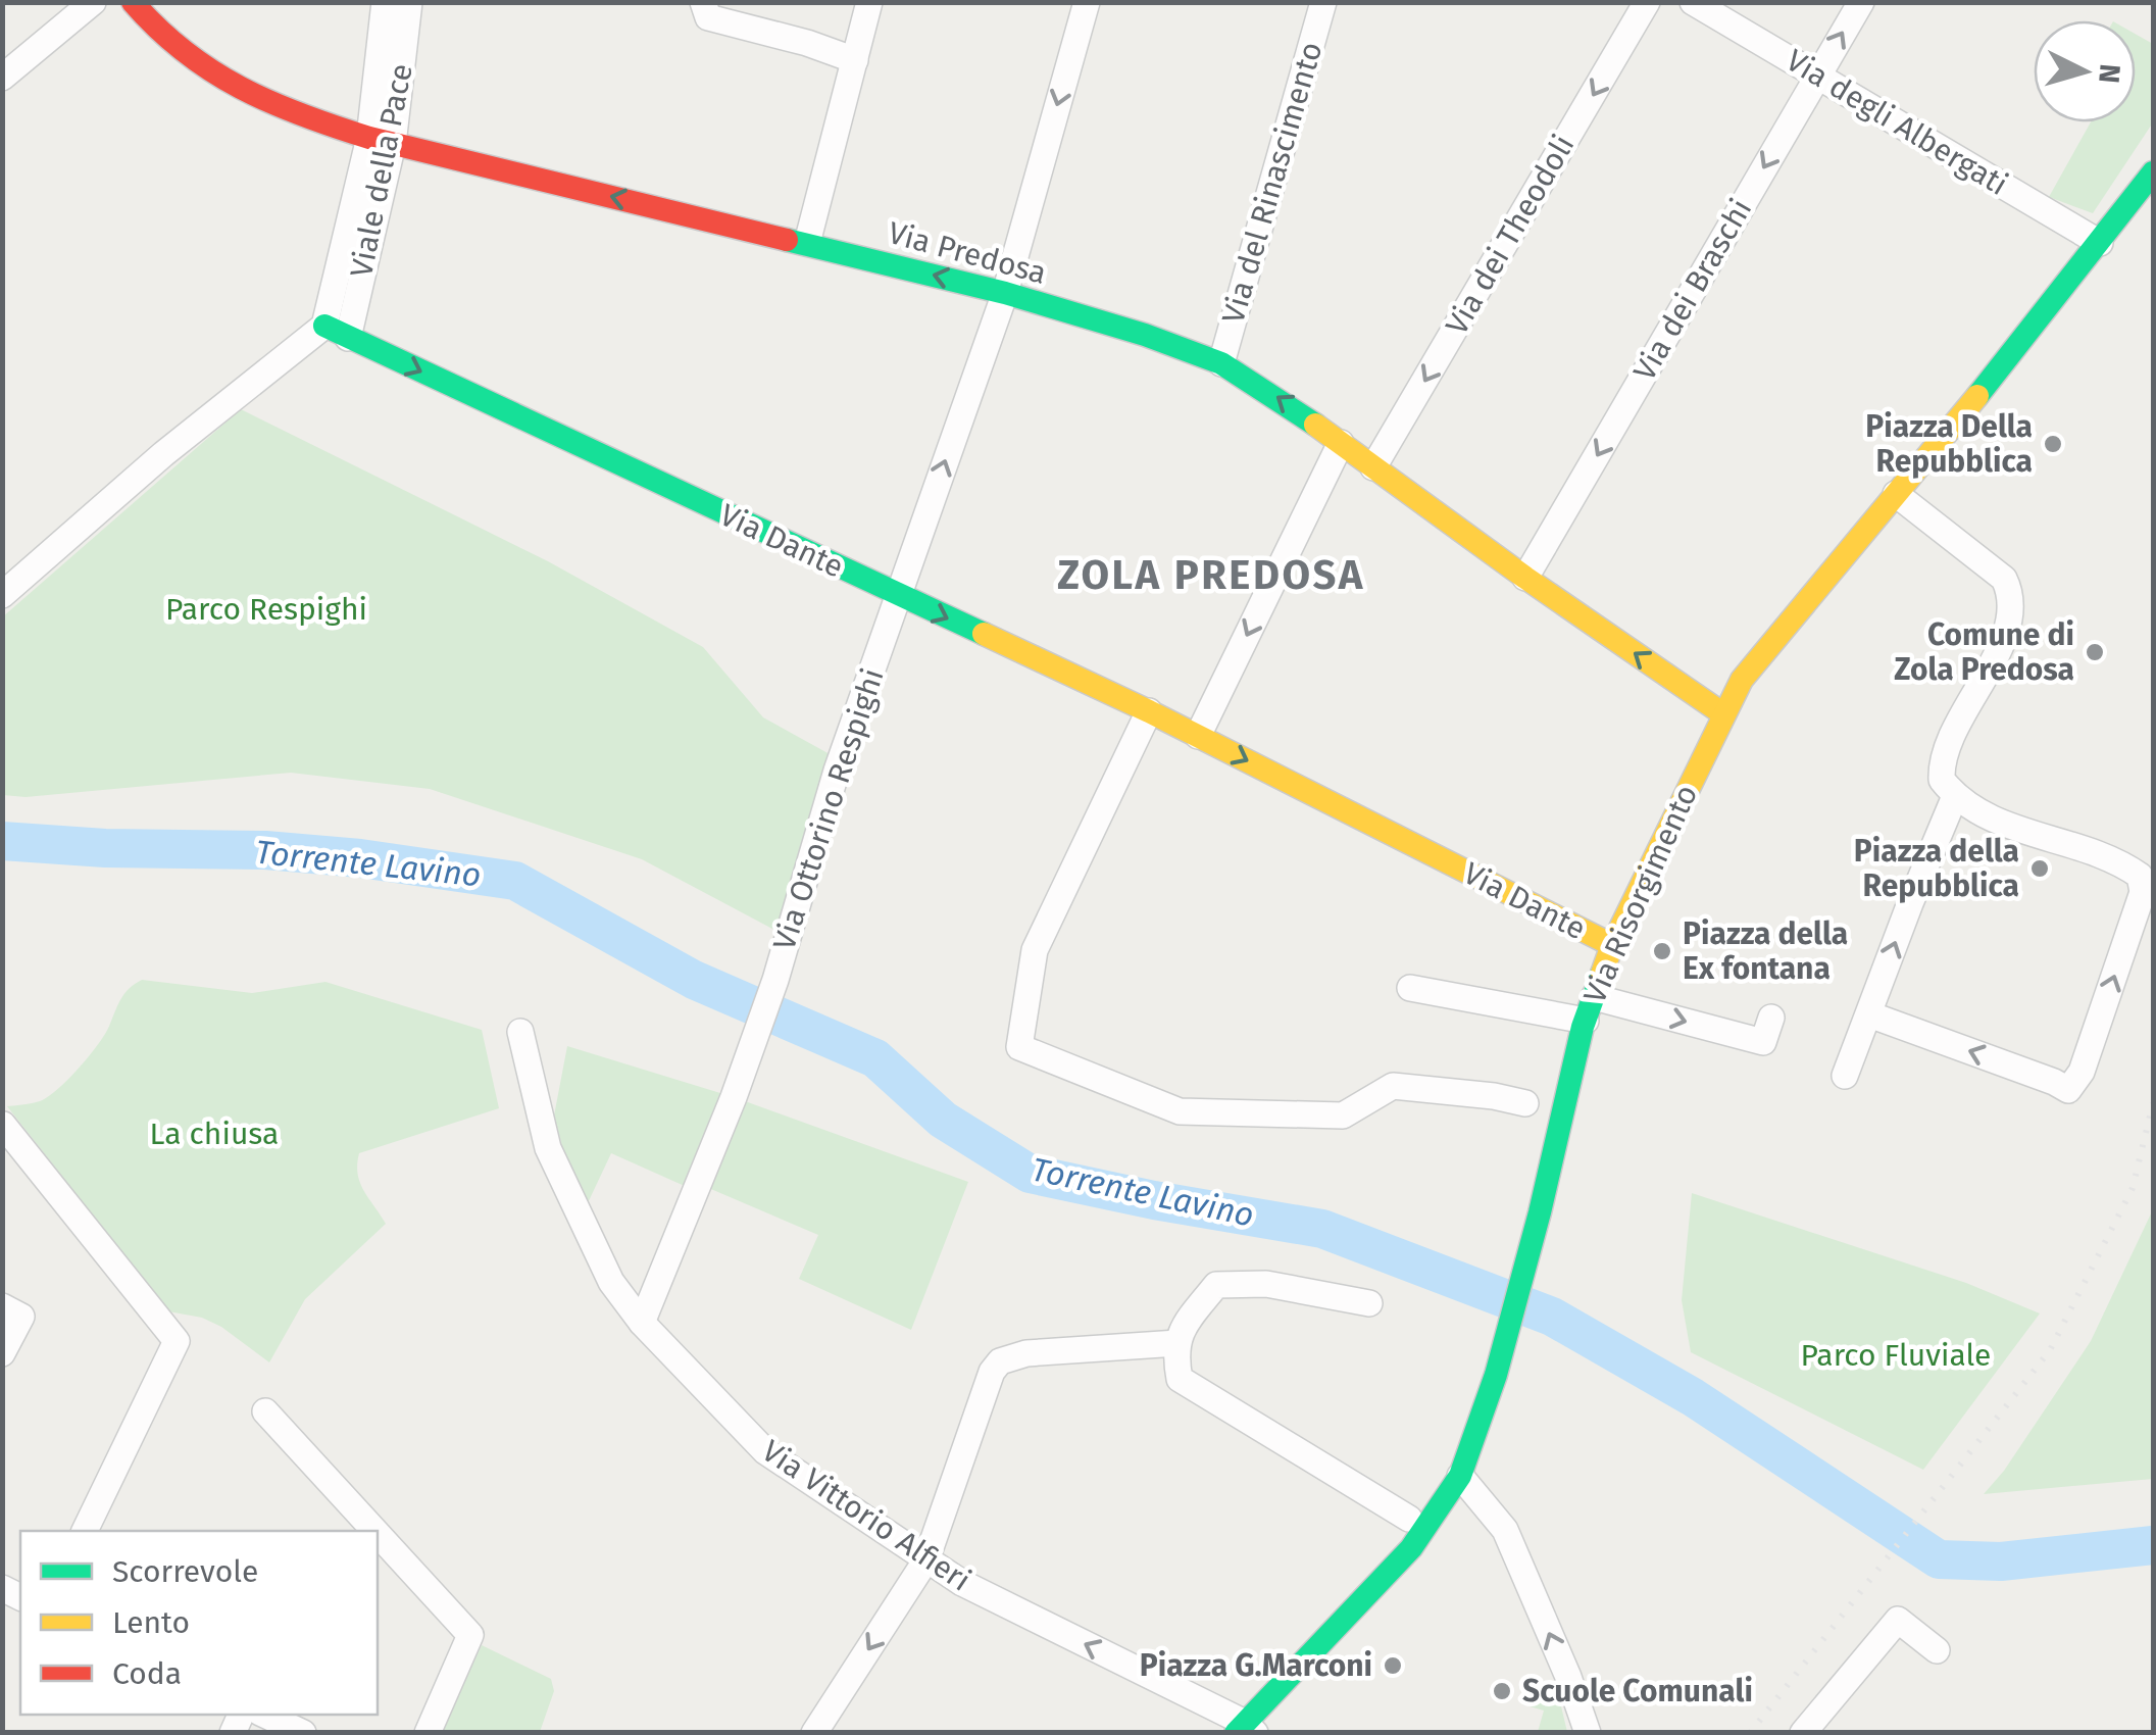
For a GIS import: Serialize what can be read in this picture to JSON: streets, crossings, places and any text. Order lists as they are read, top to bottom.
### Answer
{
  "streets": {
    "street": [
      "Via degli Albergati",
      "Viale della Pace",
      "Via del Rinascimento",
      "Via dei Theodoli",
      "Via Predosa",
      "Via dei Braschi",
      "Via Dante",
      "Via Ottorino Respighi",
      "Via Risorgimento",
      "Via Vittorio Alfieri"
    ]
  },
  "crossings": [
    ["Via degli Albergati", "Via dei Braschi"],
    ["Via degli Albergati", "Via Risorgimento"],
    ["Viale della Pace", "Via Predosa"],
    ["Viale della Pace", "Via Dante"],
    ["Via del Rinascimento", "Via Predosa"],
    ["Via dei Theodoli", "Via Predosa"],
    ["Via Predosa", "Via dei Braschi"],
    ["Via Predosa", "Via Ottorino Respighi"],
    ["Via Predosa", "Via Risorgimento"],
    ["Via Dante", "Via Ottorino Respighi"],
    ["Via Dante", "Via Risorgimento"],
    ["Via Ottorino Respighi", "Via Vittorio Alfieri"],
    ["Via Risorgimento", "Via Vittorio Alfieri"]
  ],
  "one_way": ["Via dei Theodoli", "Via Predosa", "Via Dante"],
  "districts": ["ZOLA PREDOSA"],
  "water": ["Torrente Lavino"],
  "parks": ["Parco Respighi", "La chiusa", "Parco Fluviale"],
  "places": [
    "Piazza Della Repubblica",
    "Comune di Zola Predosa",
    "Piazza della Repubblica",
    "Piazza della Ex fontana",
    "Piazza G.Marconi",
    "Scuole Comunali"
  ],
  "legend": ["Scorrevole", "Lento", "Coda"],
  "north": "right"
}
